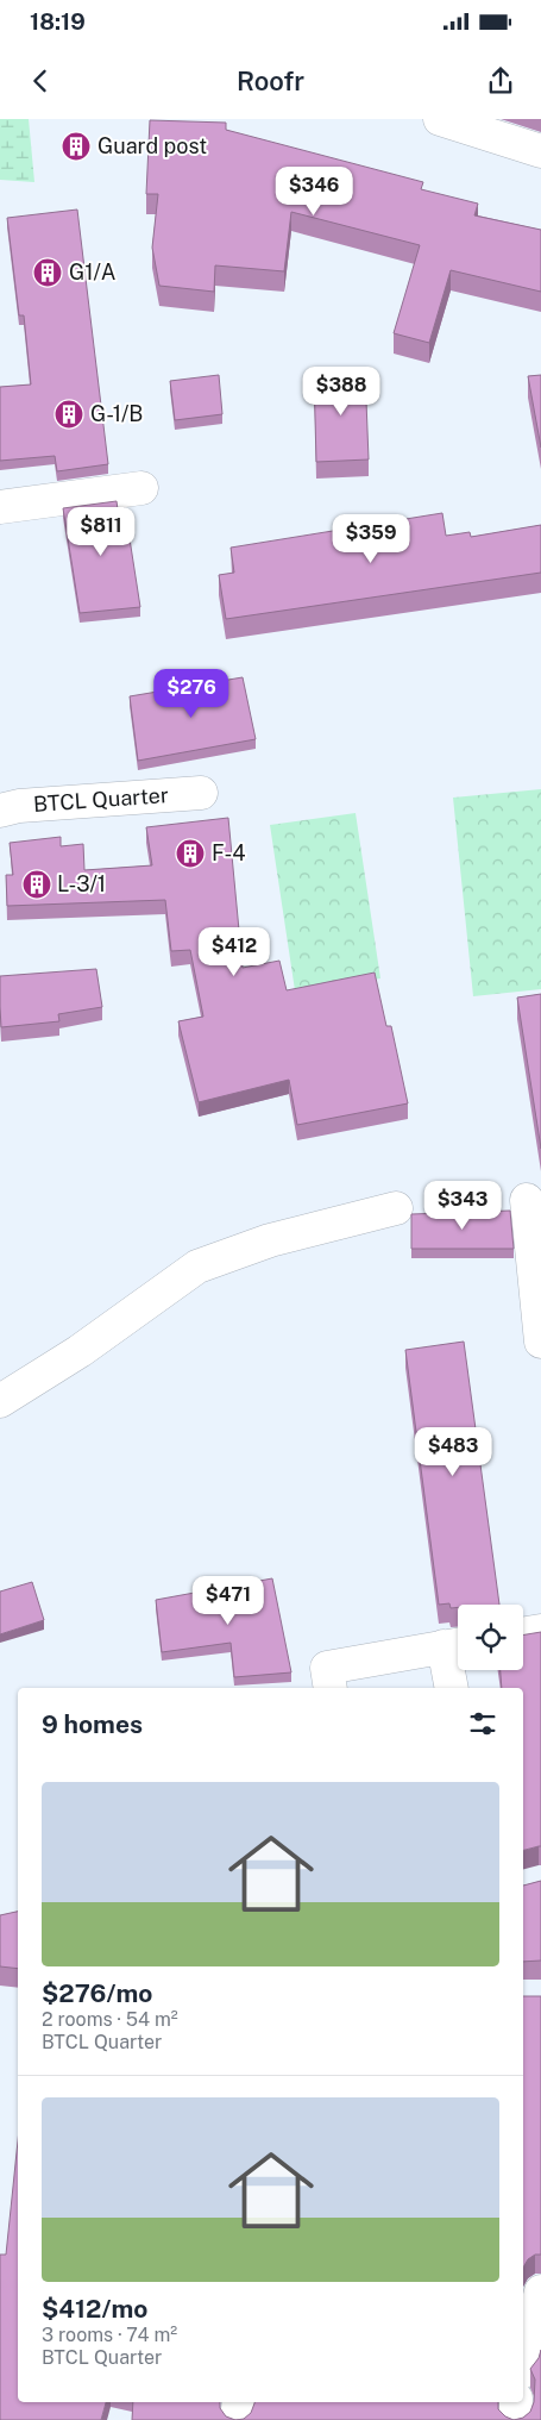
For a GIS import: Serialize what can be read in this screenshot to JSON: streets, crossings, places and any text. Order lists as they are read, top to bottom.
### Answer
{
  "streets": {
    "street": ["BTCL Quarter"]
  },
  "places": {
    "building": [
      "Guard post",
      "G1/A",
      "G-1/B",
      "F-4",
      "L-3/1"
    ]
  },
  "page": {
    "status": "18:19",
    "header": "Roofr",
    "price": [
      "$346",
      "$388",
      "$811",
      "$359",
      "$276",
      "$412",
      "$343",
      "$483",
      "$471"
    ],
    "heading": "9 homes",
    "list": [
      {
        "name": "$276/mo",
        "note": "2 rooms · 54 m² · BTCL Quarter"
      },
      {
        "name": "$412/mo",
        "note": "3 rooms · 74 m² · BTCL Quarter"
      }
    ]
  }
}
